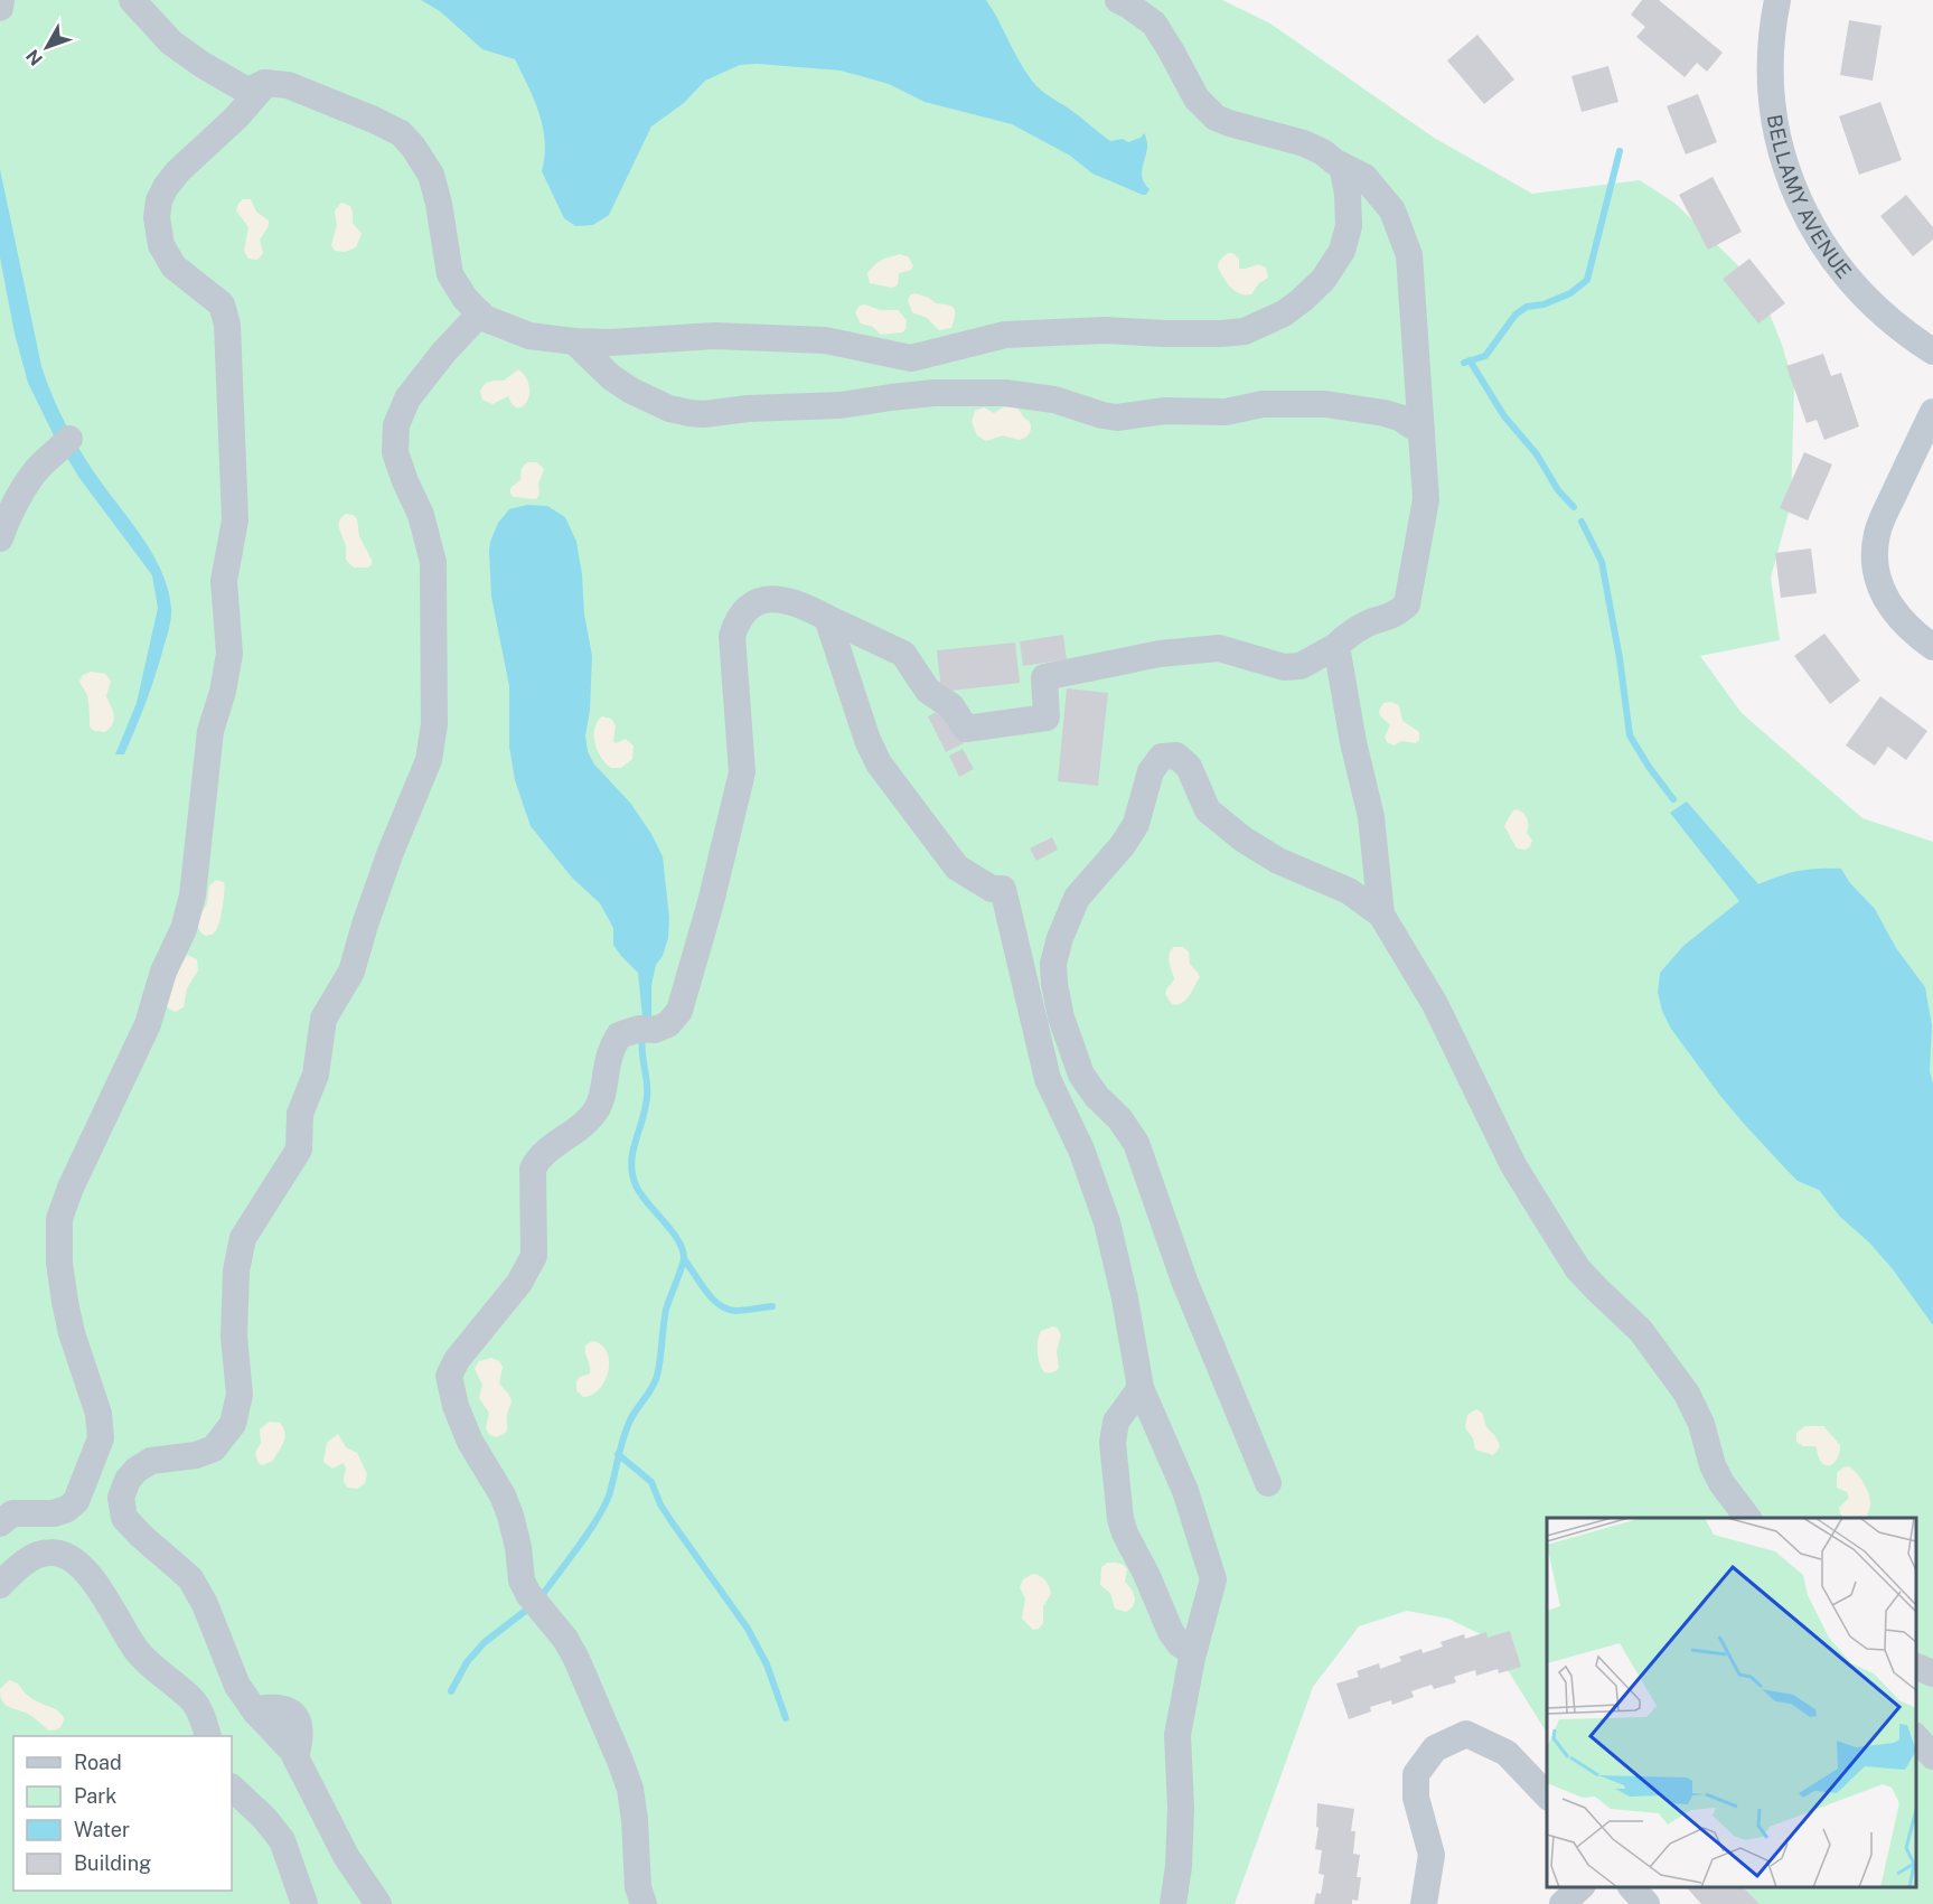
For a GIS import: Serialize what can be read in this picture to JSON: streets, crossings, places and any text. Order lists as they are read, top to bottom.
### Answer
{
  "streets": {
    "street": ["BELLAMY AVENUE"]
  },
  "legend": [
    "Road",
    "Park",
    "Water",
    "Building"
  ],
  "north": "bottom left"
}
